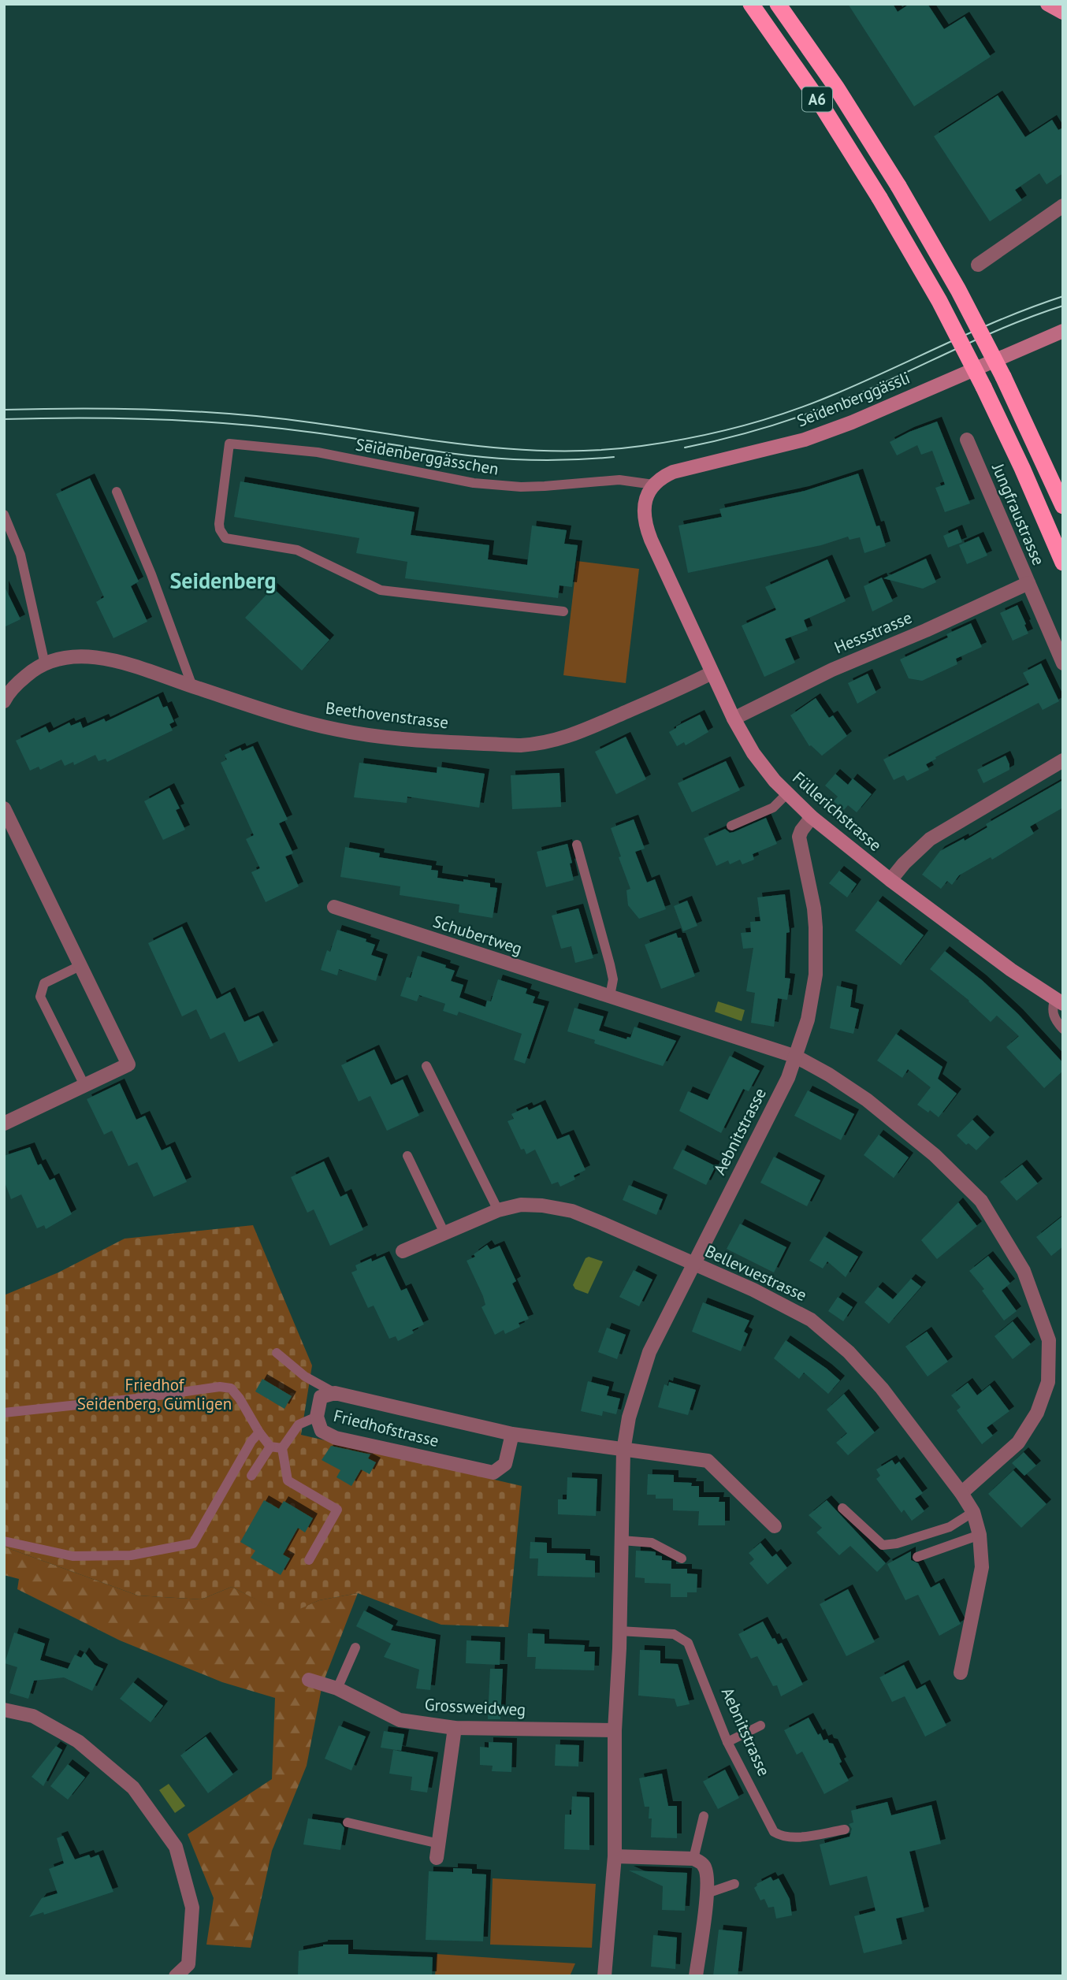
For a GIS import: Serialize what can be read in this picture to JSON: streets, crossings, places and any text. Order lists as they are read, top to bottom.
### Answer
{
  "streets": {
    "highway": ["A6"],
    "street": [
      "Seidenberggässli",
      "Jungfraustrasse",
      "Hessstrasse",
      "Beethovenstrasse",
      "Füllerichstrasse",
      "Schubertweg",
      "Aebnitstrasse",
      "Bellevuestrasse",
      "Friedhofstrasse",
      "Grossweidweg"
    ],
    "lane": ["Seidenberggässchen"]
  },
  "crossings": [
    ["Seidenberggässli", "Seidenberggässchen"],
    ["Seidenberggässli", "Füllerichstrasse"],
    ["Seidenberggässchen", "Füllerichstrasse"],
    ["Jungfraustrasse", "Hessstrasse"],
    ["Hessstrasse", "Füllerichstrasse"],
    ["Beethovenstrasse", "Füllerichstrasse"],
    ["Füllerichstrasse", "Aebnitstrasse"],
    ["Schubertweg", "Aebnitstrasse"],
    ["Aebnitstrasse", "Bellevuestrasse"],
    ["Aebnitstrasse", "Friedhofstrasse"],
    ["Aebnitstrasse", "Grossweidweg"]
  ],
  "districts": ["Seidenberg"],
  "parks": ["Friedhof Seidenberg, Gümligen"]
}
